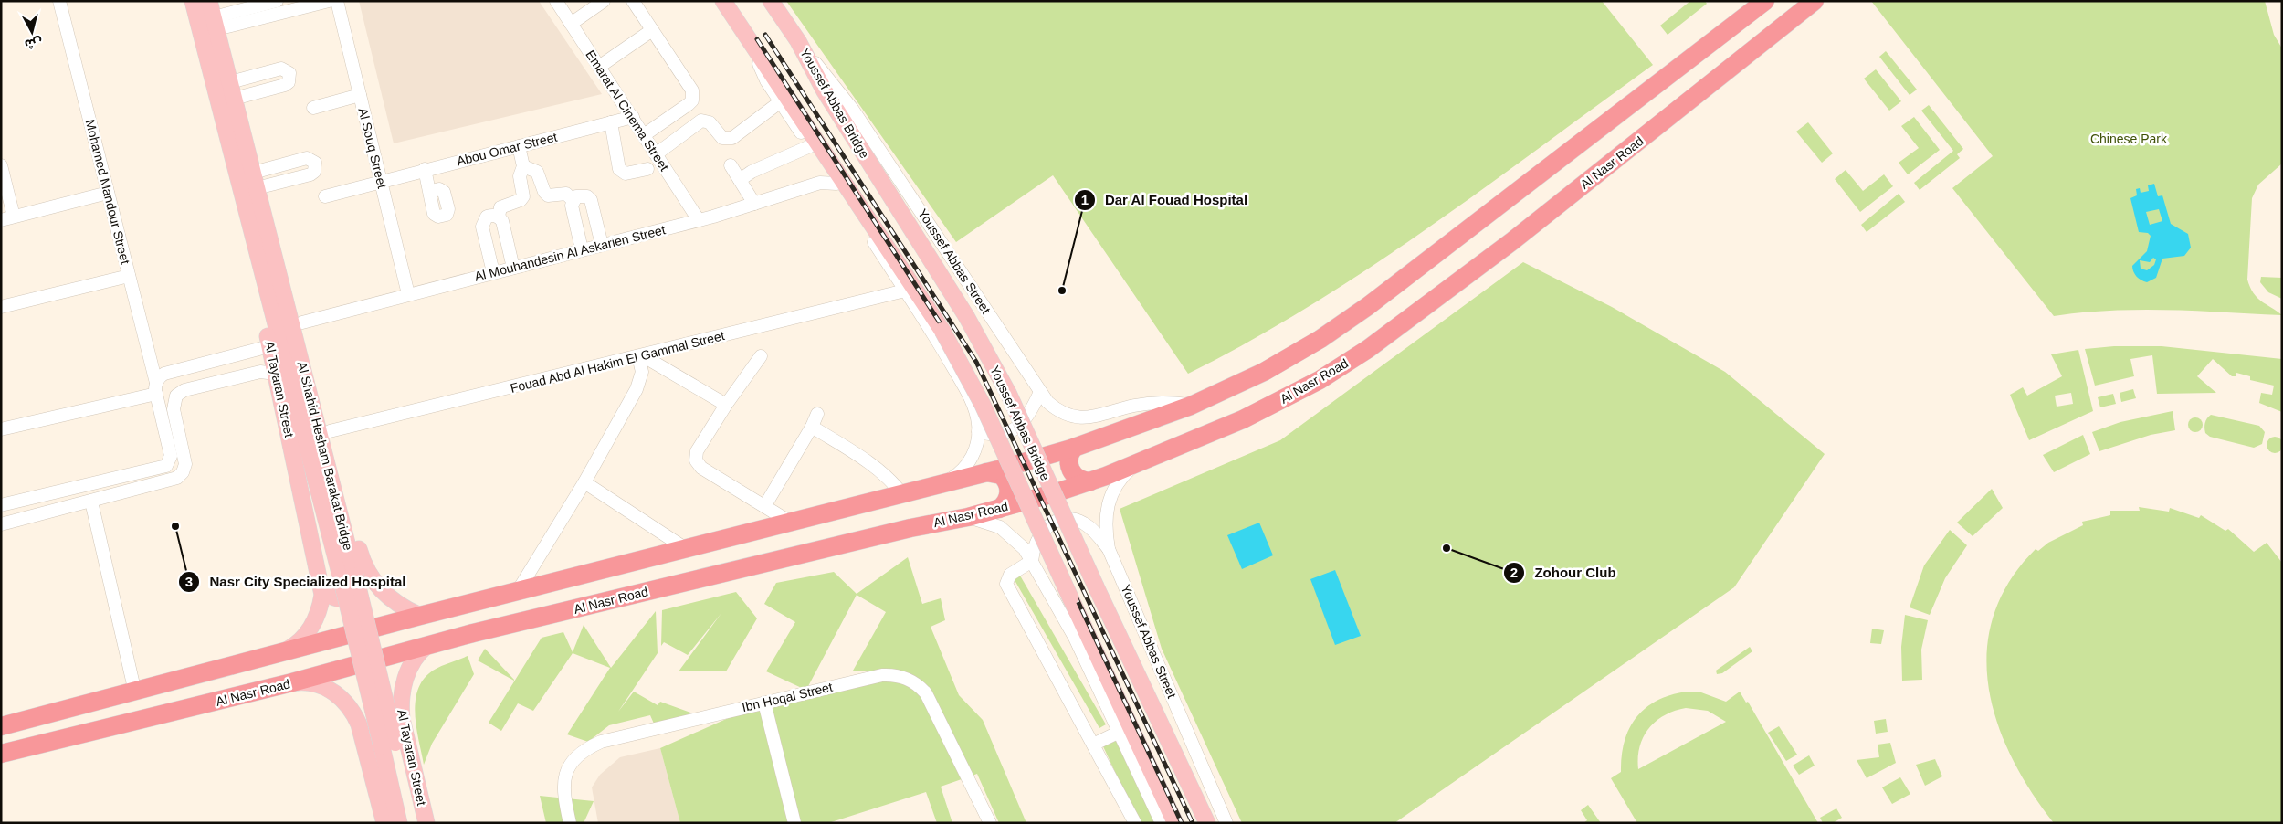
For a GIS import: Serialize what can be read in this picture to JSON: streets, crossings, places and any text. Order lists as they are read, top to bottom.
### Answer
{
  "streets": {
    "highway": ["Al Nasr Road"],
    "main road": [
      "Youssef Abbas Bridge",
      "Youssef Abbas Street",
      "Al Tayaran Street",
      "Al Shahid Hesham Barakat Bridge"
    ],
    "street": [
      "Emarat Al Cinema Street",
      "Al Souq Street",
      "Abou Omar Street",
      "Mohamed Mandour Street",
      "Al Mouhandesin Al Askarien Street",
      "Fouad Abd Al Hakim El Gammal Street",
      "Ibn Hoqal Street"
    ]
  },
  "crossings": [
    ["Youssef Abbas Bridge", "Youssef Abbas Street"],
    ["Emarat Al Cinema Street", "Abou Omar Street"],
    ["Emarat Al Cinema Street", "Al Mouhandesin Al Askarien Street"],
    ["Al Souq Street", "Abou Omar Street"],
    ["Al Souq Street", "Al Mouhandesin Al Askarien Street"],
    ["Al Nasr Road", "Youssef Abbas Street"],
    ["Al Nasr Road", "Al Tayaran Street"],
    ["Al Mouhandesin Al Askarien Street", "Al Tayaran Street"],
    ["Fouad Abd Al Hakim El Gammal Street", "Al Tayaran Street"],
    ["Al Tayaran Street", "Al Shahid Hesham Barakat Bridge"]
  ],
  "parks": ["Chinese Park"],
  "places": ["Dar Al Fouad Hospital", "Nasr City Specialized Hospital", "Zohour Club"],
  "north": "bottom"
}
